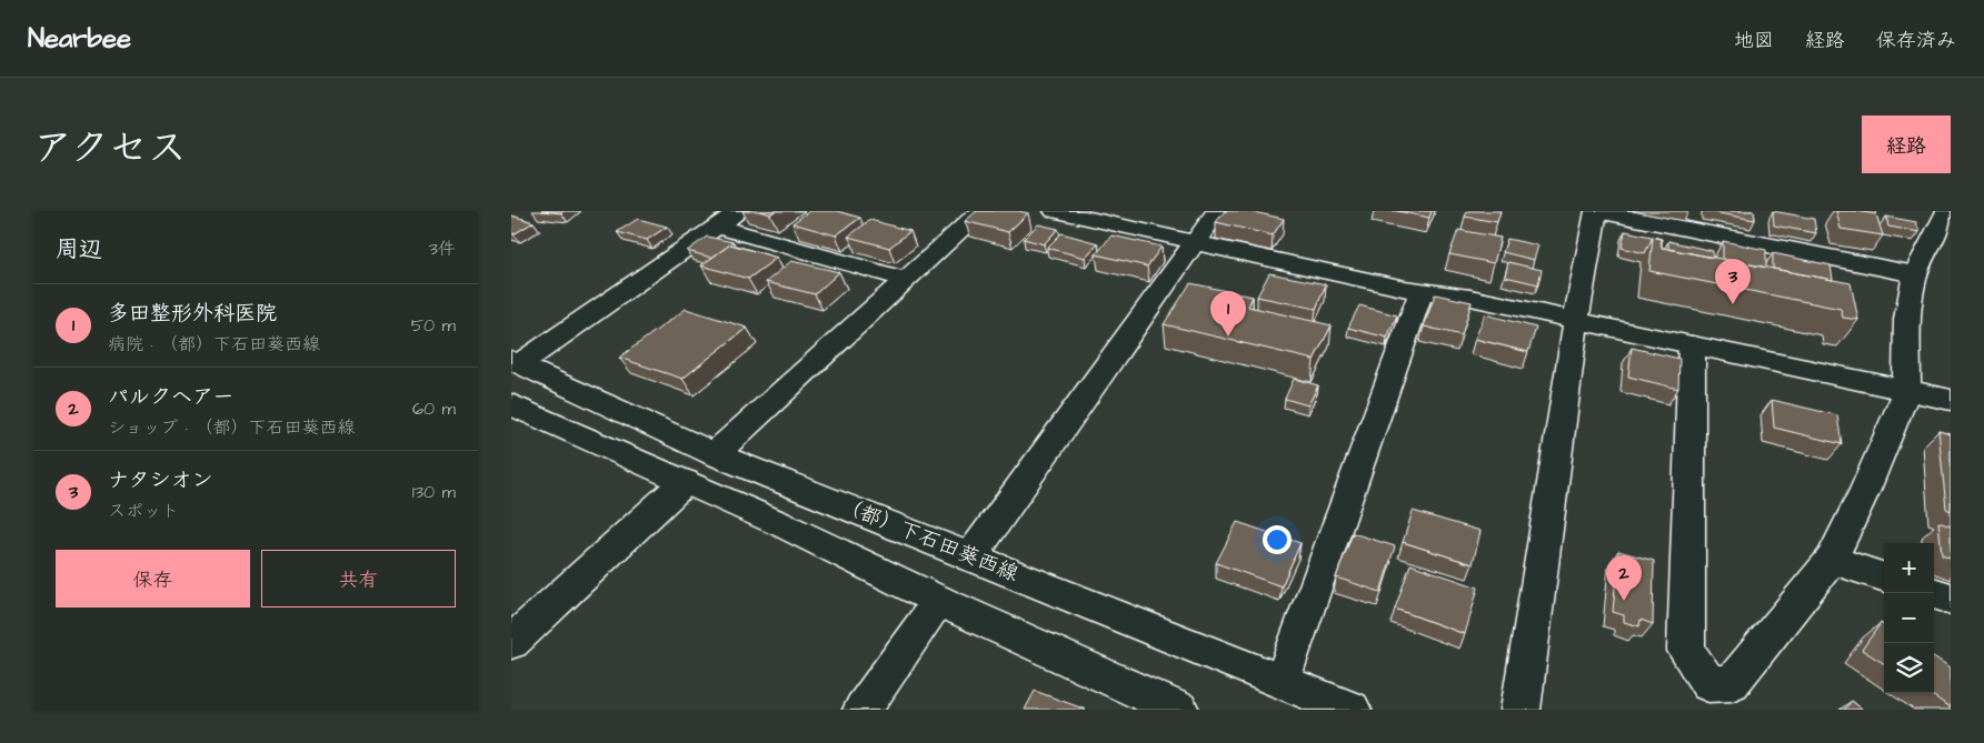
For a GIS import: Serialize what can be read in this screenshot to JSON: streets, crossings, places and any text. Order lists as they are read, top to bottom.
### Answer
{
  "streets": {
    "street": ["（都）下石田葵西線"]
  },
  "page": {
    "header": "Nearbee",
    "nav": ["地図", "経路", "保存済み"],
    "title": "アクセス",
    "buttons": [
      "経路",
      ["保存", "共有"]
    ],
    "heading": ["周辺", "3件"],
    "pins": ["3", "1", "2"],
    "list": [
      {
        "mark": "1",
        "name": "多田整形外科医院",
        "note": "病院 · （都）下石田葵西線",
        "value": "50 m"
      },
      {
        "mark": "2",
        "name": "パルクヘアー",
        "note": "ショップ · （都）下石田葵西線",
        "value": "60 m"
      },
      {
        "mark": "3",
        "name": "ナタシオン",
        "note": "スポット",
        "value": "130 m"
      }
    ],
    "map_buttons": ["+", "−"]
  }
}
